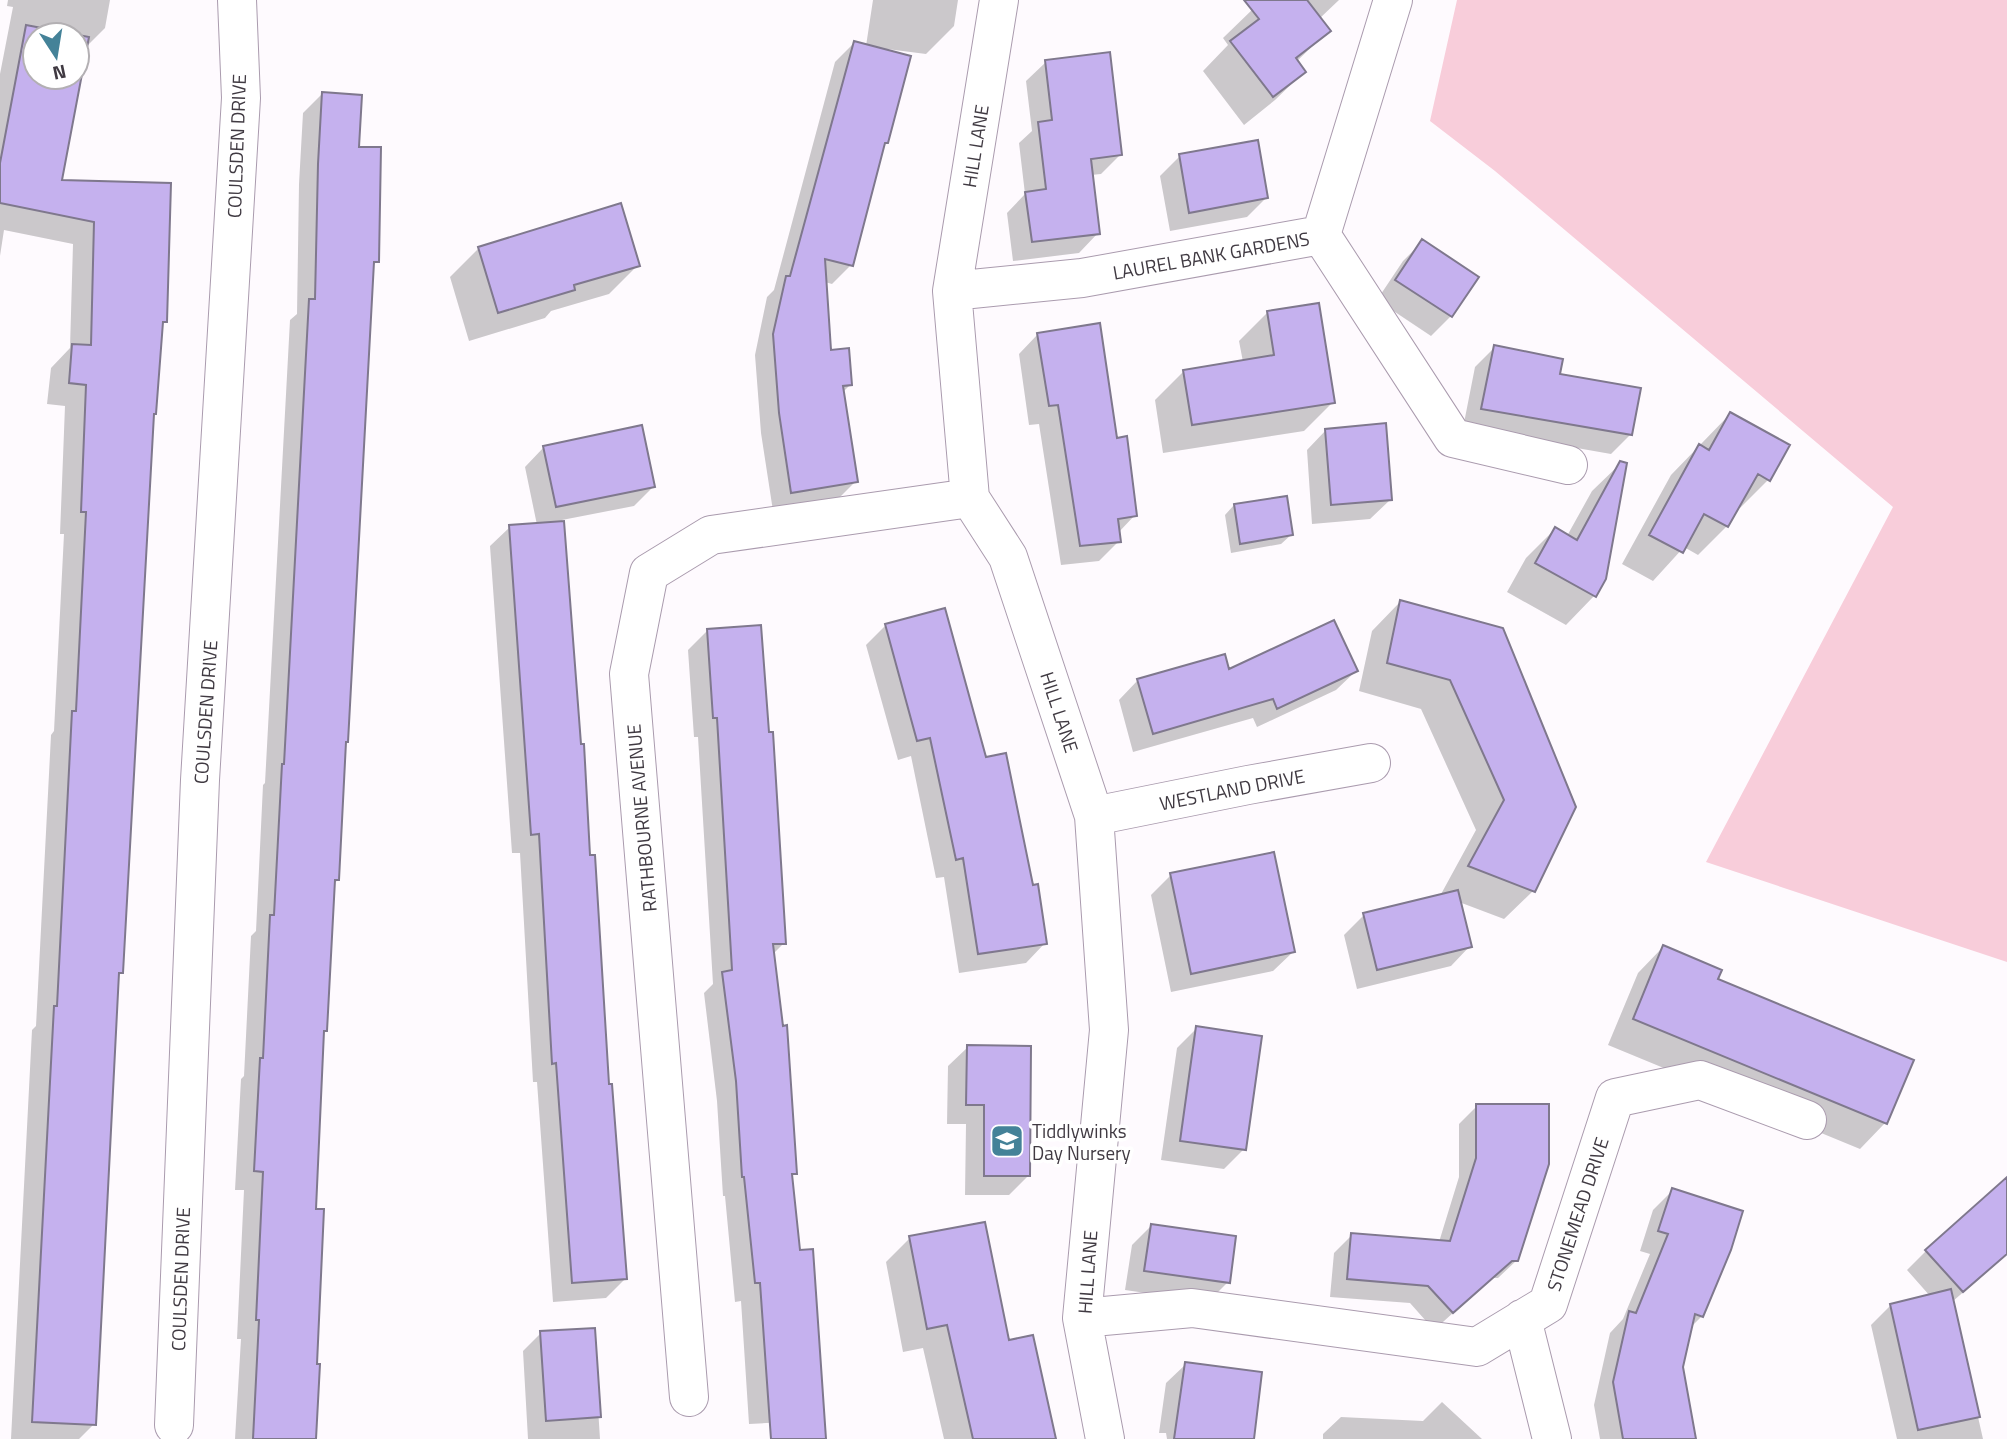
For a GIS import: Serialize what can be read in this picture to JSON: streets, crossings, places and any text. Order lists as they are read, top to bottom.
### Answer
{
  "streets": {
    "street": [
      "COULSDEN DRIVE",
      "HILL LANE",
      "LAUREL BANK GARDENS",
      "WESTLAND DRIVE",
      "RATHBOURNE AVENUE",
      "STONEMEAD DRIVE"
    ]
  },
  "crossings": [
    ["HILL LANE", "LAUREL BANK GARDENS"],
    ["HILL LANE", "WESTLAND DRIVE"],
    ["HILL LANE", "RATHBOURNE AVENUE"],
    ["HILL LANE", "STONEMEAD DRIVE"]
  ],
  "places": {
    "school or university": ["Tiddlywinks Day Nursery"]
  },
  "north": "bottom"
}
